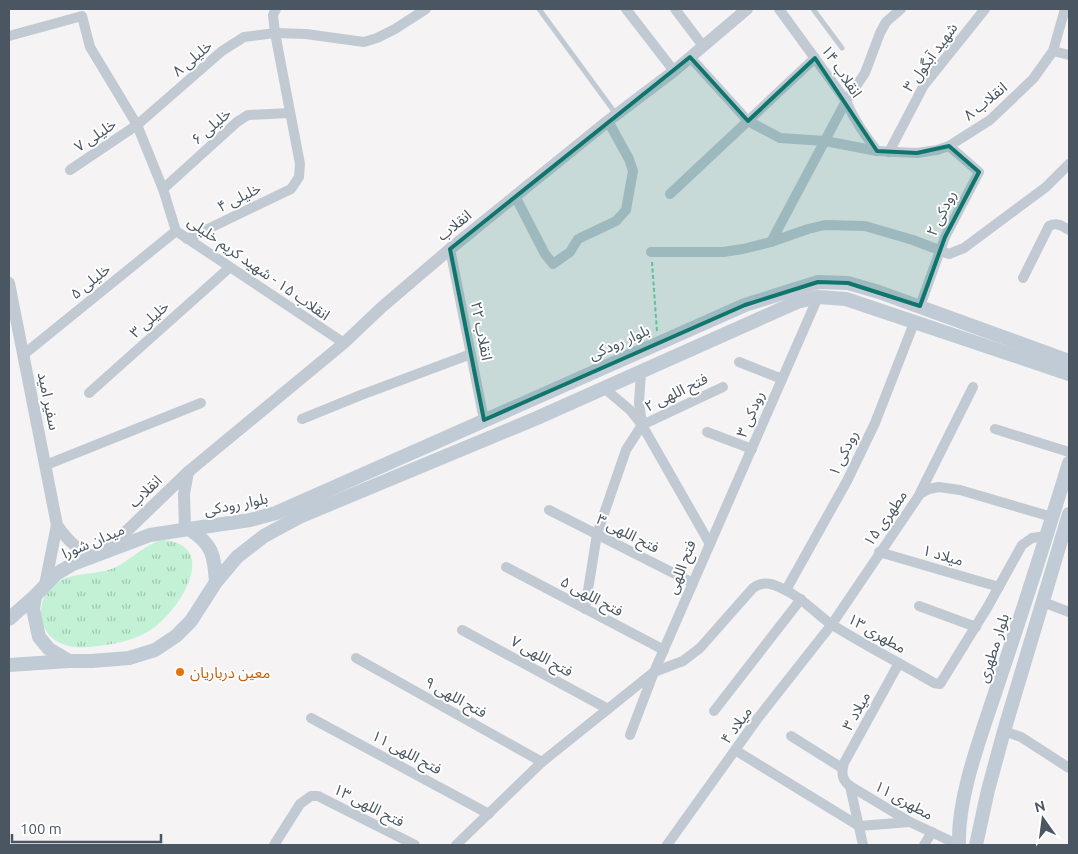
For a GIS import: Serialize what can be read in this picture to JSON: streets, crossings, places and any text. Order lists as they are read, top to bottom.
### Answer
{
  "streets": {
    "main road": ["بلوار رودکی", "میدان شورا", "بلوار مطهری"],
    "street": [
      "شهید آبگول ۳",
      "خلیلی ۸",
      "انقلاب ۱۴",
      "انقلاب ۸",
      "خلیلی ۶",
      "خلیلی ۷",
      "خلیلی ۴",
      "رودکی ۲",
      "انقلاب",
      "انقلاب ۱۵ - شهید کریم خلیلی",
      "خلیلی ۵",
      "خلیلی ۳",
      "انقلاب ۲۲",
      "فتح اللهی ۲",
      "سفیر امید",
      "رودکی ۳",
      "رودکی ۱",
      "مطهری ۱۵",
      "فتح اللهی ۳",
      "میلاد ۱",
      "فتح اللهی",
      "فتح اللهی ۵",
      "مطهری ۱۳",
      "فتح اللهی ۷",
      "فتح اللهی ۹",
      "میلاد ۳",
      "میلاد ۴",
      "فتح اللهی ۱۱",
      "مطهری ۱۱",
      "فتح اللهی ۱۳"
    ]
  },
  "crossings": [
    ["شهید آبگول ۳", "انقلاب ۸"],
    ["خلیلی ۸", "خلیلی ۷"],
    ["خلیلی ۸", "انقلاب ۱۵ - شهید کریم خلیلی"],
    ["انقلاب ۱۴", "انقلاب ۸"],
    ["انقلاب ۸", "رودکی ۲"],
    ["انقلاب ۸", "انقلاب"],
    ["خلیلی ۶", "خلیلی ۴"],
    ["خلیلی ۶", "انقلاب ۱۵ - شهید کریم خلیلی"],
    ["خلیلی ۷", "انقلاب ۱۵ - شهید کریم خلیلی"],
    ["خلیلی ۴", "انقلاب ۱۵ - شهید کریم خلیلی"],
    ["رودکی ۲", "بلوار رودکی"],
    ["انقلاب", "انقلاب ۱۵ - شهید کریم خلیلی"],
    ["انقلاب", "انقلاب ۲۲"],
    ["انقلاب", "بلوار رودکی"],
    ["انقلاب", "سفیر امید"],
    ["انقلاب", "میدان شورا"],
    ["انقلاب ۱۵ - شهید کریم خلیلی", "خلیلی ۵"],
    ["انقلاب ۱۵ - شهید کریم خلیلی", "خلیلی ۳"],
    ["خلیلی ۵", "سفیر امید"],
    ["انقلاب ۲۲", "بلوار رودکی"],
    ["بلوار رودکی", "سفیر امید"],
    ["بلوار رودکی", "رودکی ۳"],
    ["بلوار رودکی", "رودکی ۱"],
    ["بلوار رودکی", "میدان شورا"],
    ["فتح اللهی ۲", "فتح اللهی"],
    ["سفیر امید", "میدان شورا"],
    ["رودکی ۳", "فتح اللهی"],
    ["رودکی ۱", "مطهری ۱۳"],
    ["مطهری ۱۵", "میلاد ۱"],
    ["مطهری ۱۵", "مطهری ۱۳"],
    ["مطهری ۱۵", "بلوار مطهری"],
    ["مطهری ۱۵", "میلاد ۴"],
    ["فتح اللهی ۳", "فتح اللهی"],
    ["میلاد ۱", "مطهری ۱۳"],
    ["فتح اللهی", "فتح اللهی ۵"],
    ["فتح اللهی", "مطهری ۱۳"],
    ["فتح اللهی", "فتح اللهی ۷"],
    ["فتح اللهی", "فتح اللهی ۹"],
    ["فتح اللهی", "فتح اللهی ۱۱"],
    ["مطهری ۱۳", "بلوار مطهری"],
    ["مطهری ۱۳", "میلاد ۳"],
    ["مطهری ۱۳", "میلاد ۴"],
    ["بلوار مطهری", "مطهری ۱۱"],
    ["میلاد ۳", "مطهری ۱۱"]
  ],
  "places": ["معین درباریان"],
  "scale_bar": "100 m",
  "north": "top"
}
